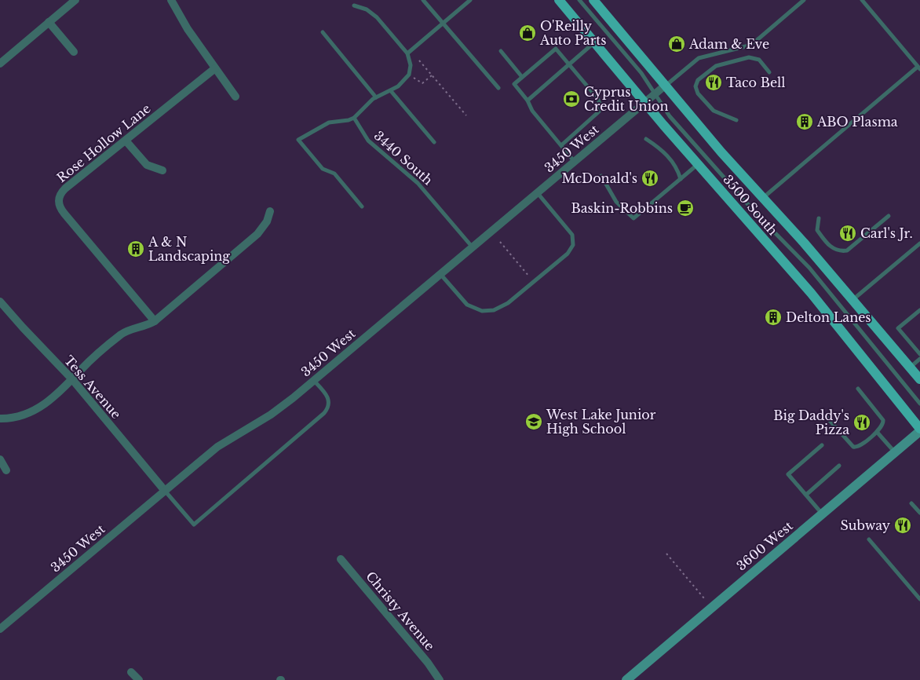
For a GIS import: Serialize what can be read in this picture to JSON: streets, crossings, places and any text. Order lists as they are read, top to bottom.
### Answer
{
  "streets": {
    "main road": ["3500 South"],
    "street": [
      "Rose Hollow Lane",
      "3450 West",
      "Tess Avenue",
      "3600 West",
      "Christy Avenue"
    ],
    "lane": ["3440 South"]
  },
  "crossings": [
    ["3450 West", "3440 South"],
    ["3450 West", "3500 South"],
    ["3450 West", "Tess Avenue"],
    ["3500 South", "3600 West"]
  ],
  "places": {
    "shop": ["O'Reilly Auto Parts", "Adam & Eve"],
    "restaurant": [
      "Taco Bell",
      "McDonald's",
      "Carl's Jr.",
      "Big Daddy's Pizza",
      "Subway"
    ],
    "bank": ["Cyprus Credit Union"],
    "building": ["ABO Plasma", "A & N Landscaping", "Delton Lanes"],
    "cafe": ["Baskin-Robbins"],
    "school or university": ["West Lake Junior High School"]
  }
}
